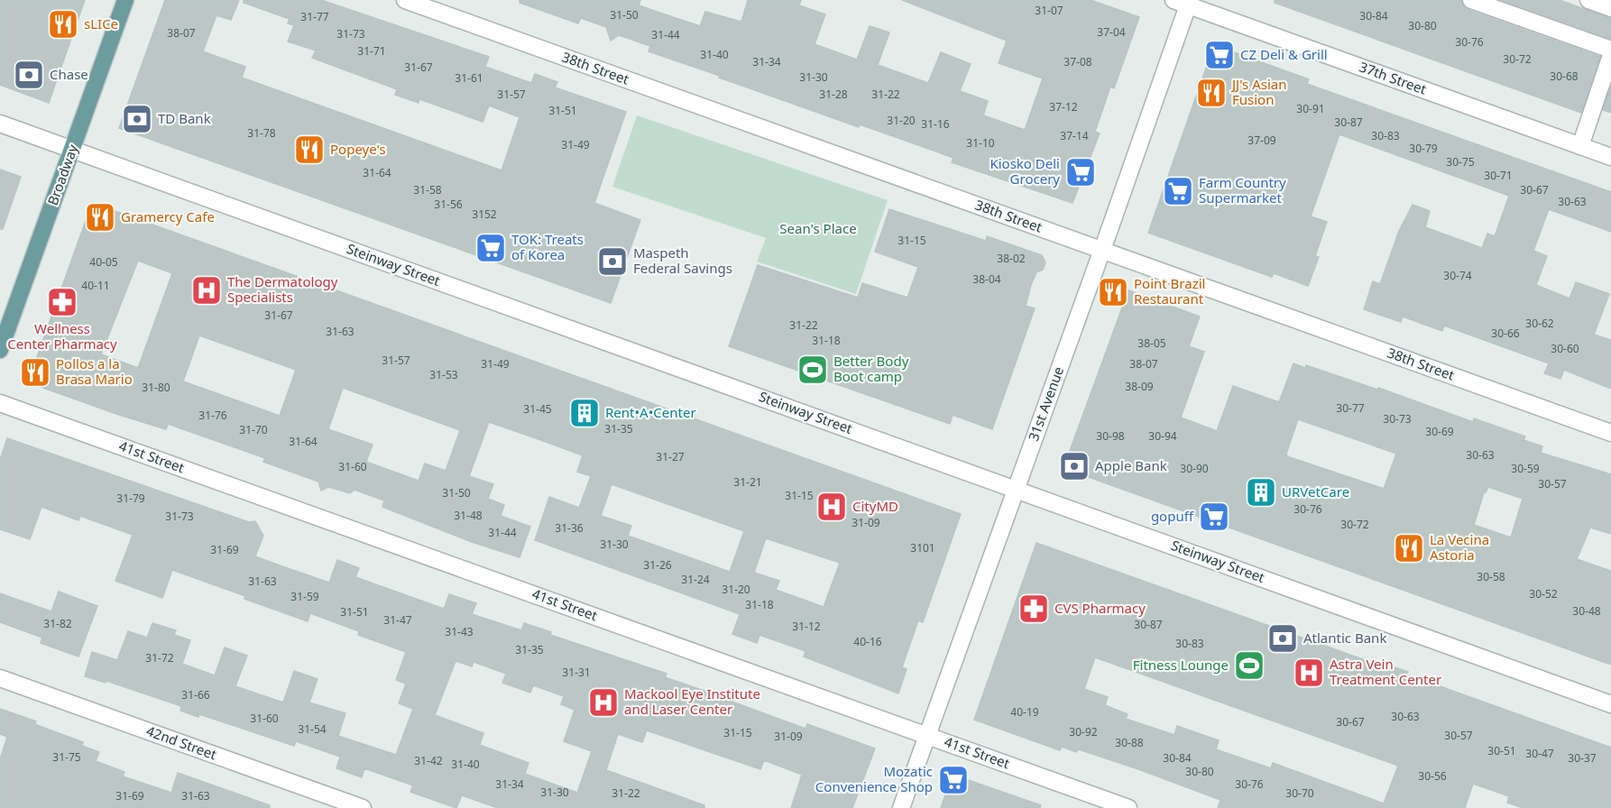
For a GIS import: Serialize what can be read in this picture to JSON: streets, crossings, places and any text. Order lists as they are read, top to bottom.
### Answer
{
  "streets": {
    "main road": ["Broadway"],
    "street": [
      "38th Street",
      "37th Street",
      "Steinway Street",
      "31st Avenue",
      "41st Street",
      "42nd Street"
    ]
  },
  "crossings": [
    ["38th Street", "31st Avenue"],
    ["37th Street", "31st Avenue"],
    ["Broadway", "Steinway Street"],
    ["Steinway Street", "31st Avenue"],
    ["31st Avenue", "41st Street"]
  ],
  "parks": ["Sean's Place"],
  "places": {
    "restaurant": [
      "sLICe",
      "JJ's Asian Fusion",
      "Popeye's",
      "Gramercy Cafe",
      "Point Brazil Restaurant",
      "Pollos a la Brasa Mario",
      "La Vecina Astoria"
    ],
    "supermarket": [
      "CZ Deli & Grill",
      "Kiosko Deli Grocery",
      "Farm Country Supermarket",
      "TOK: Treats of Korea",
      "gopuff",
      "Mozatic Convenience Shop"
    ],
    "bank": [
      "Chase",
      "TD Bank",
      "Maspeth Federal Savings",
      "Apple Bank",
      "Atlantic Bank"
    ],
    "hospital": [
      "The Dermatology Specialists",
      "CityMD",
      "Astra Vein Treatment Center",
      "Mackool Eye Institute and Laser Center"
    ],
    "pharmacy": ["Wellness Center Pharmacy", "CVS Pharmacy"],
    "sports": ["Better Body Boot camp", "Fitness Lounge"],
    "building": ["Rent•A•Center", "URVetCare"]
  },
  "house_numbers": [
    "31-07",
    "31-50",
    "30-84",
    "31-77",
    "30-80",
    "37-04",
    "38-07",
    "31-73",
    "31-44",
    "30-76",
    "31-71",
    "31-40",
    "30-72",
    "31-34",
    "37-08",
    "31-67",
    "30-68",
    "31-30",
    "31-61",
    "31-57",
    "31-28",
    "31-22",
    "37-12",
    "30-91",
    "31-51",
    "31-20",
    "30-87",
    "31-16",
    "31-78",
    "37-14",
    "30-83",
    "37-09",
    "31-10",
    "31-49",
    "30-79",
    "30-75",
    "31-64",
    "30-71",
    "31-58",
    "30-67",
    "30-63",
    "31-56",
    "3152",
    "31-15",
    "38-02",
    "40-05",
    "30-74",
    "38-04",
    "40-11",
    "31-67",
    "30-62",
    "31-22",
    "31-63",
    "30-66",
    "31-18",
    "38-05",
    "30-60",
    "31-57",
    "31-49",
    "38-07",
    "31-53",
    "38-09",
    "31-80",
    "30-77",
    "31-45",
    "31-76",
    "30-73",
    "31-35",
    "31-70",
    "30-69",
    "30-98",
    "30-94",
    "31-64",
    "30-63",
    "31-27",
    "31-60",
    "30-90",
    "30-59",
    "31-21",
    "30-57",
    "31-50",
    "31-15",
    "31-79",
    "30-76",
    "31-48",
    "31-73",
    "31-09",
    "30-72",
    "31-36",
    "31-44",
    "31-30",
    "3101",
    "31-69",
    "31-26",
    "30-58",
    "31-24",
    "31-63",
    "31-20",
    "30-52",
    "31-59",
    "31-18",
    "30-48",
    "31-51",
    "31-47",
    "31-82",
    "30-87",
    "31-12",
    "31-43",
    "40-16",
    "30-83",
    "31-35",
    "31-72",
    "31-31",
    "31-66",
    "40-19",
    "30-63",
    "31-60",
    "30-67",
    "31-54",
    "30-92",
    "31-15",
    "30-57",
    "31-09",
    "30-88",
    "30-51",
    "30-47",
    "31-75",
    "30-84",
    "30-37",
    "31-42",
    "31-40",
    "30-80",
    "30-56",
    "31-34",
    "30-76",
    "31-30",
    "31-22",
    "30-70",
    "31-69",
    "31-63"
  ]
}
